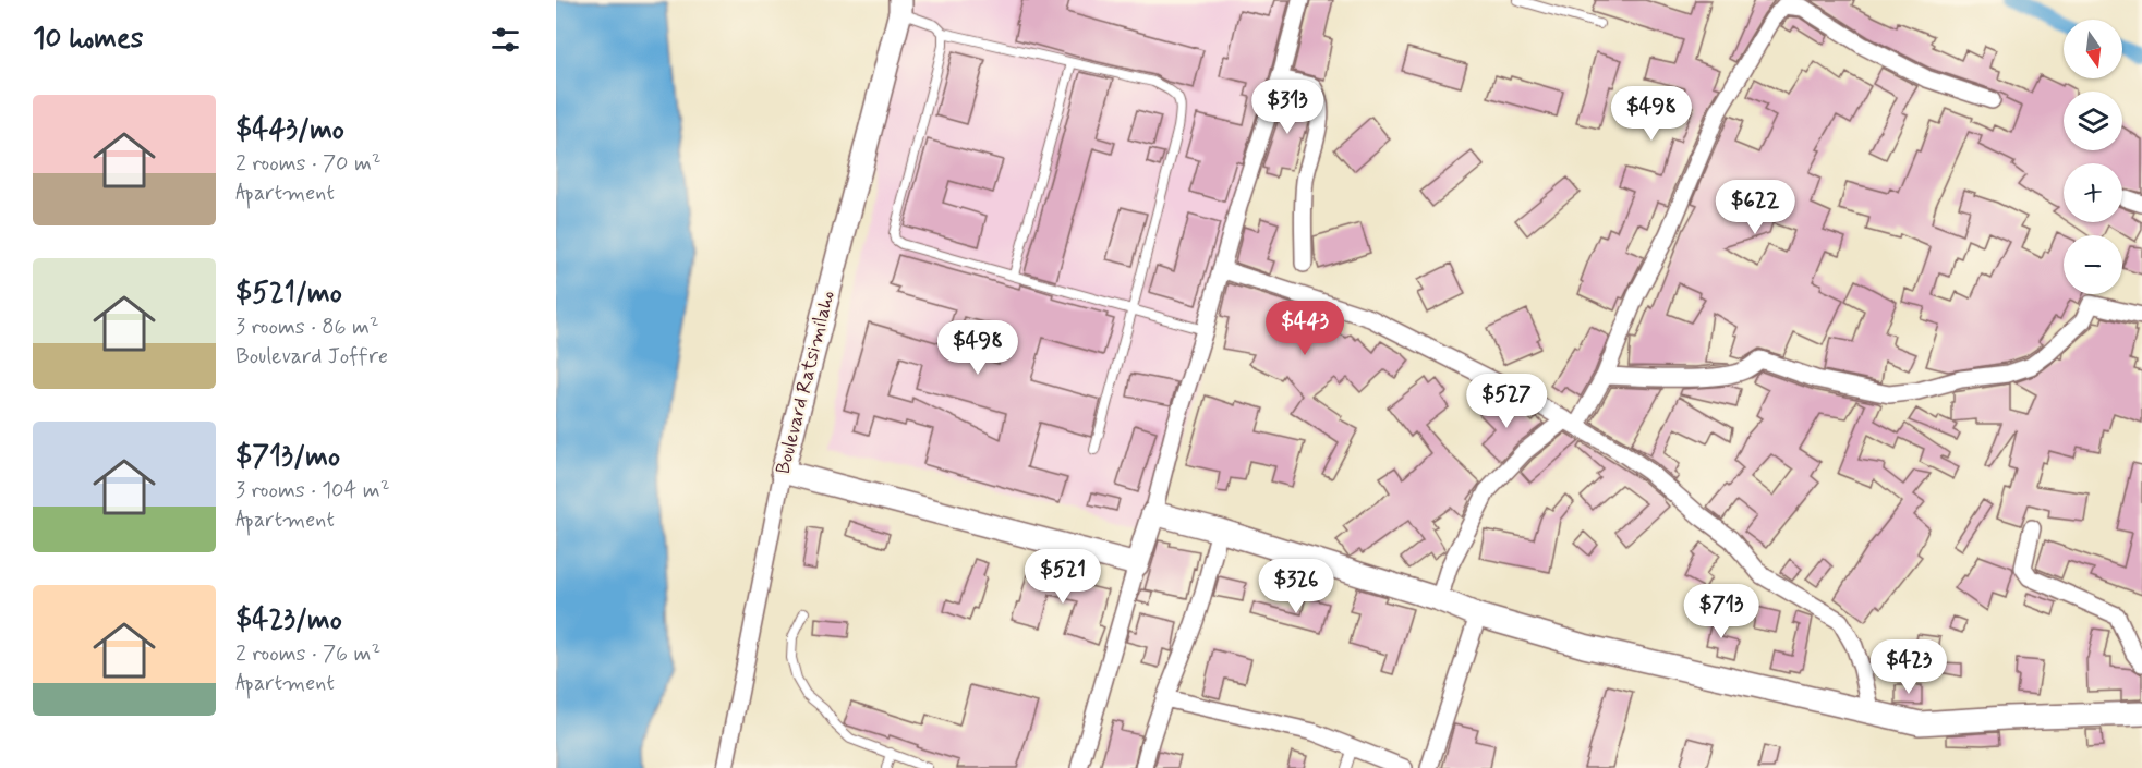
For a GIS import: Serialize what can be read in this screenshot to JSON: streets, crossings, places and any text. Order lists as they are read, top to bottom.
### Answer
{
  "streets": {
    "street": ["Boulevard Ratsimilaho"]
  },
  "north": "bottom",
  "page": {
    "heading": "10 homes",
    "map_buttons": ["+", "−"],
    "list": [
      {
        "name": "$443/mo",
        "note": "2 rooms · 70 m² · Apartment"
      },
      {
        "name": "$521/mo",
        "note": "3 rooms · 86 m² · Boulevard Joffre"
      },
      {
        "name": "$713/mo",
        "note": "3 rooms · 104 m² · Apartment"
      },
      {
        "name": "$423/mo",
        "note": "2 rooms · 76 m² · Apartment"
      }
    ],
    "price": [
      "$313",
      "$498",
      "$622",
      "$443",
      "$498",
      "$527",
      "$521",
      "$326",
      "$713",
      "$423"
    ]
  }
}
